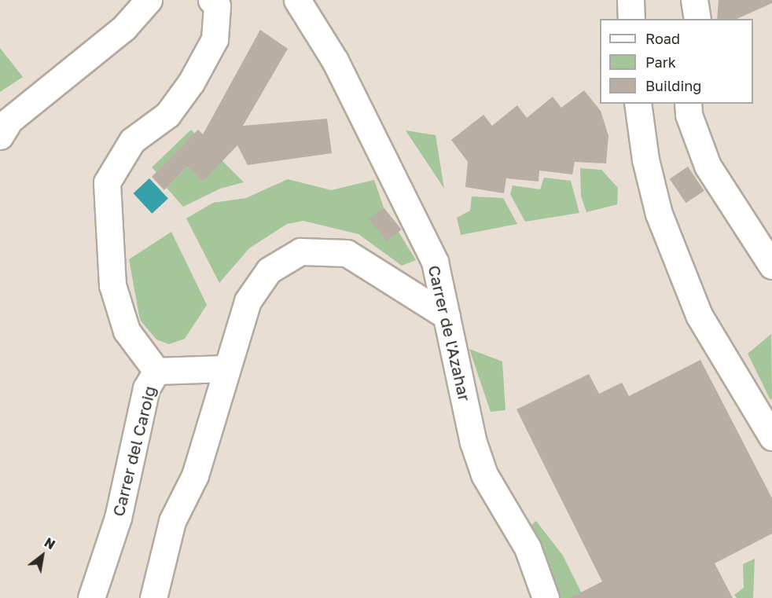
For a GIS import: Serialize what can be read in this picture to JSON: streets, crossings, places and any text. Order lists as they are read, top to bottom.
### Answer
{
  "streets": {
    "street": ["Carrer de l'Azahar", "Carrer del Caroig"]
  },
  "legend": ["Road", "Park", "Building"],
  "north": "top right"
}
